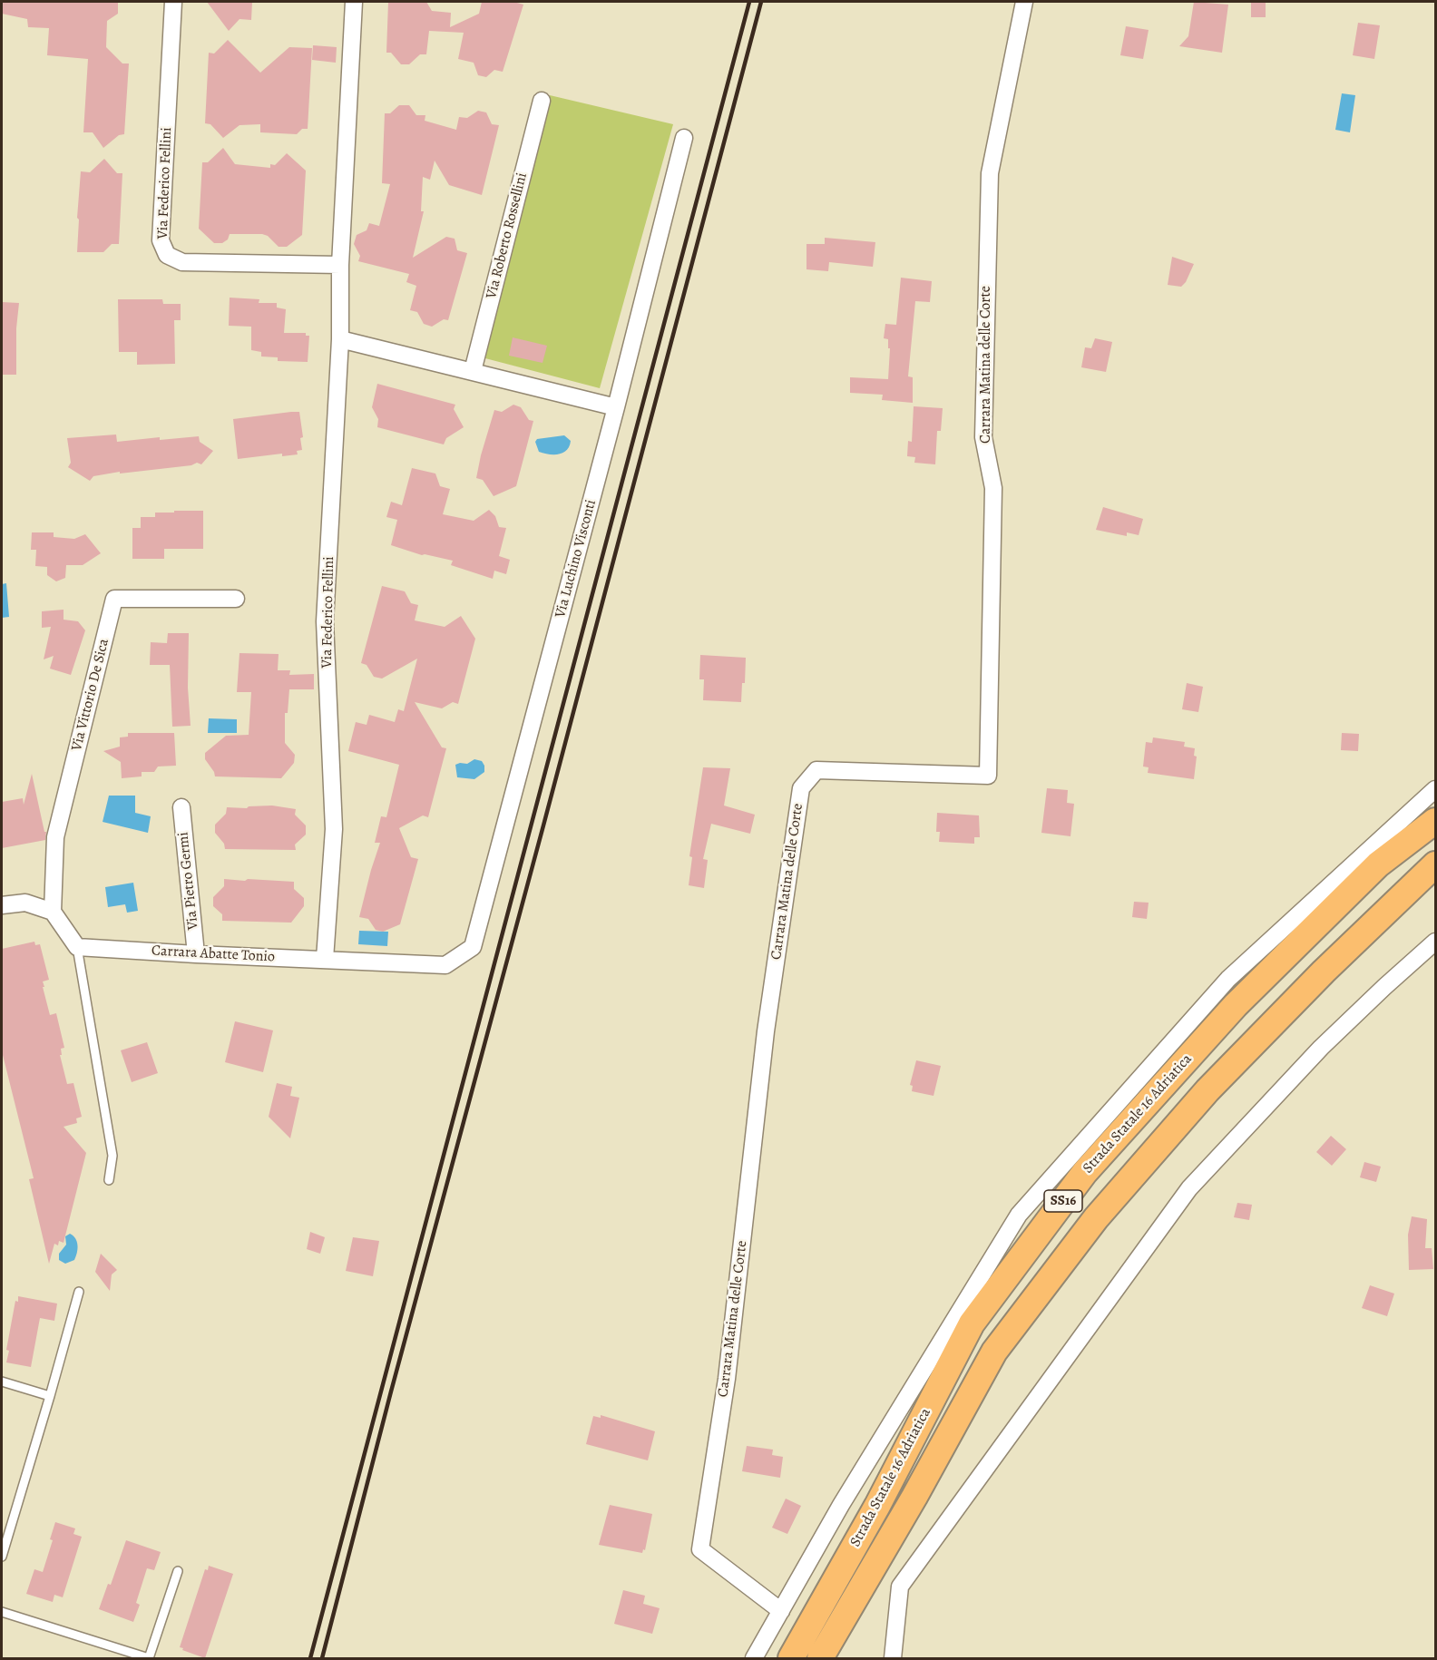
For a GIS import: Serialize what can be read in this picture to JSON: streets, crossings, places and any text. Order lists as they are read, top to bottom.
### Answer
{
  "streets": {
    "highway": ["Strada Statale 16 Adriatica", "SS16"],
    "street": [
      "Via Federico Fellini",
      "Via Roberto Rossellini",
      "Carrara Matina delle Corte",
      "Via Luchino Visconti",
      "Via Vittorio De Sica",
      "Via Pietro Germi",
      "Carrara Abatte Tonio"
    ]
  },
  "crossings": [
    ["Via Federico Fellini", "Carrara Abatte Tonio"],
    ["Via Luchino Visconti", "Carrara Abatte Tonio"],
    ["Via Pietro Germi", "Carrara Abatte Tonio"]
  ]
}
